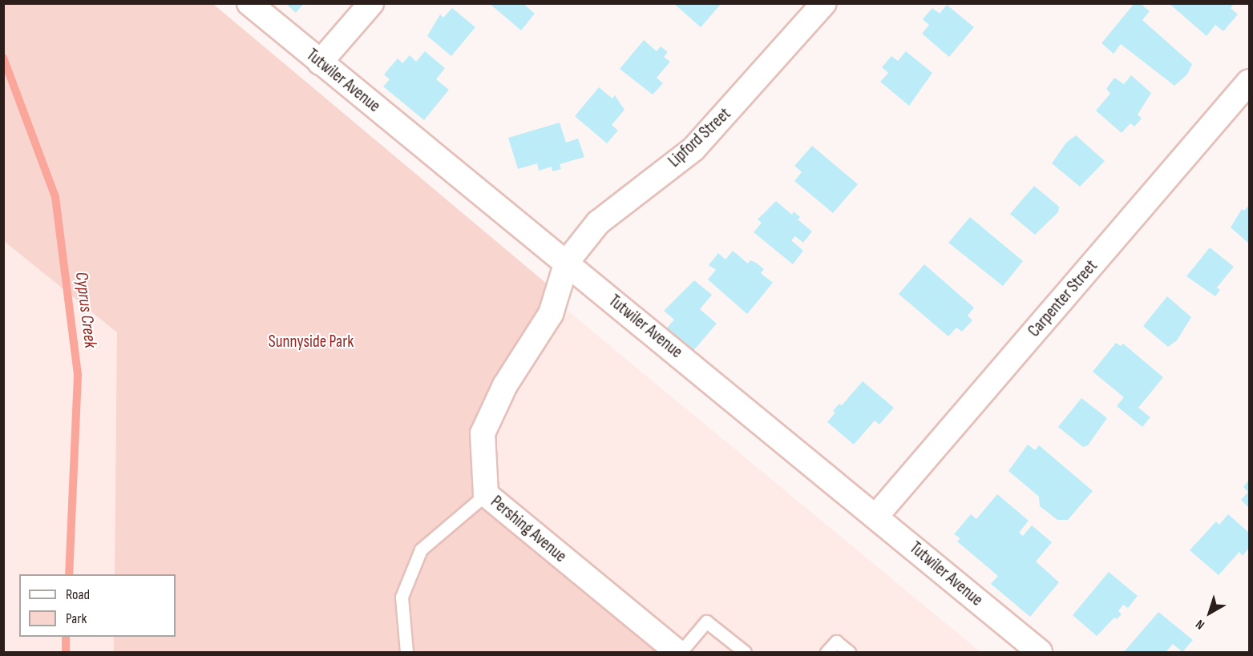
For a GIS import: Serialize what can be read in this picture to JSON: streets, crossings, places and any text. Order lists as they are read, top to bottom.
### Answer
{
  "streets": {
    "street": [
      "Tutwiler Avenue",
      "Lipford Street",
      "Carpenter Street",
      "Pershing Avenue"
    ]
  },
  "crossings": [
    ["Tutwiler Avenue", "Lipford Street"],
    ["Tutwiler Avenue", "Carpenter Street"],
    ["Tutwiler Avenue", "Pershing Avenue"],
    ["Lipford Street", "Pershing Avenue"]
  ],
  "water": ["Cyprus Creek"],
  "parks": ["Sunnyside Park"],
  "legend": ["Road", "Park"],
  "north": "bottom left"
}
